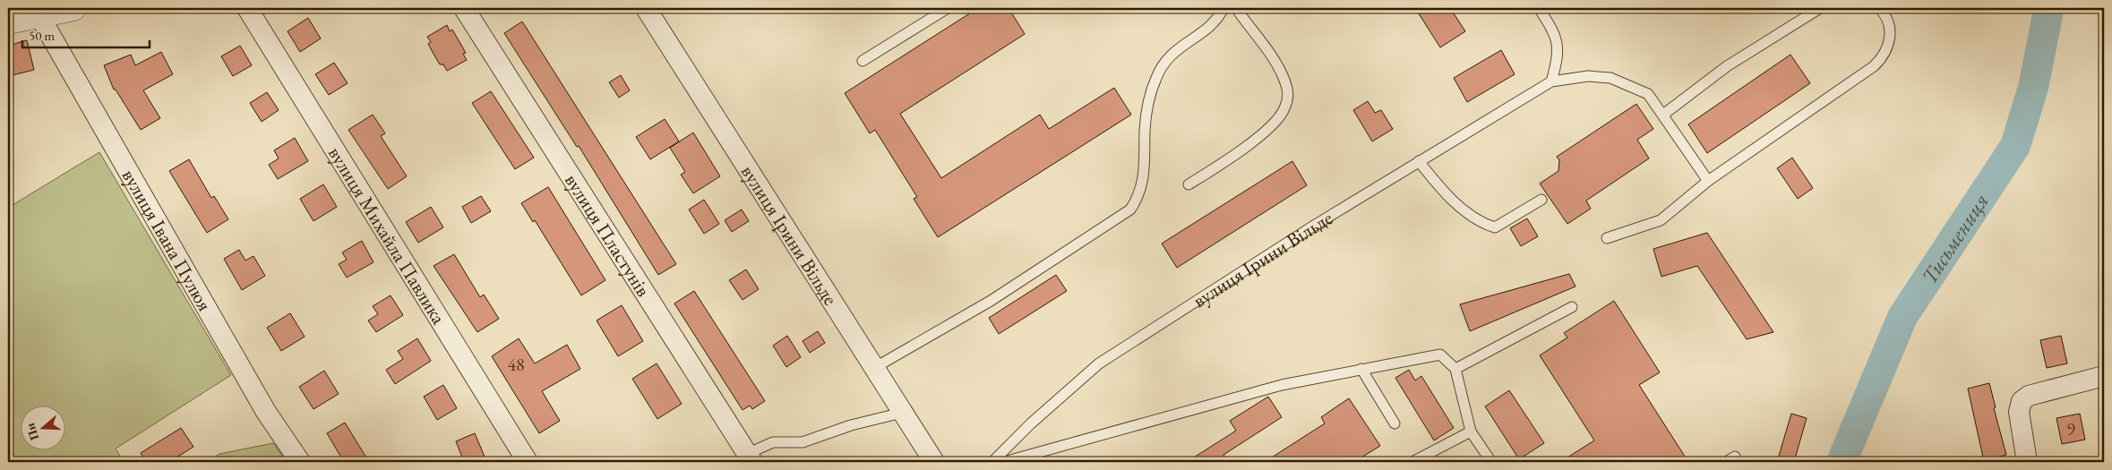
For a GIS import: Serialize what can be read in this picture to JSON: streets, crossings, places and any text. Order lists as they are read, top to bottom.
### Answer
{
  "streets": {
    "street": [
      "вулиця Михайла Павлика",
      "вулиця Пластунів",
      "вулиця Ірини Вільде",
      "вулиця Івана Пулюя"
    ]
  },
  "water": ["Тисьмениця"],
  "house_numbers": ["48", "9"],
  "scale_bar": "50 m",
  "north": "left"
}
